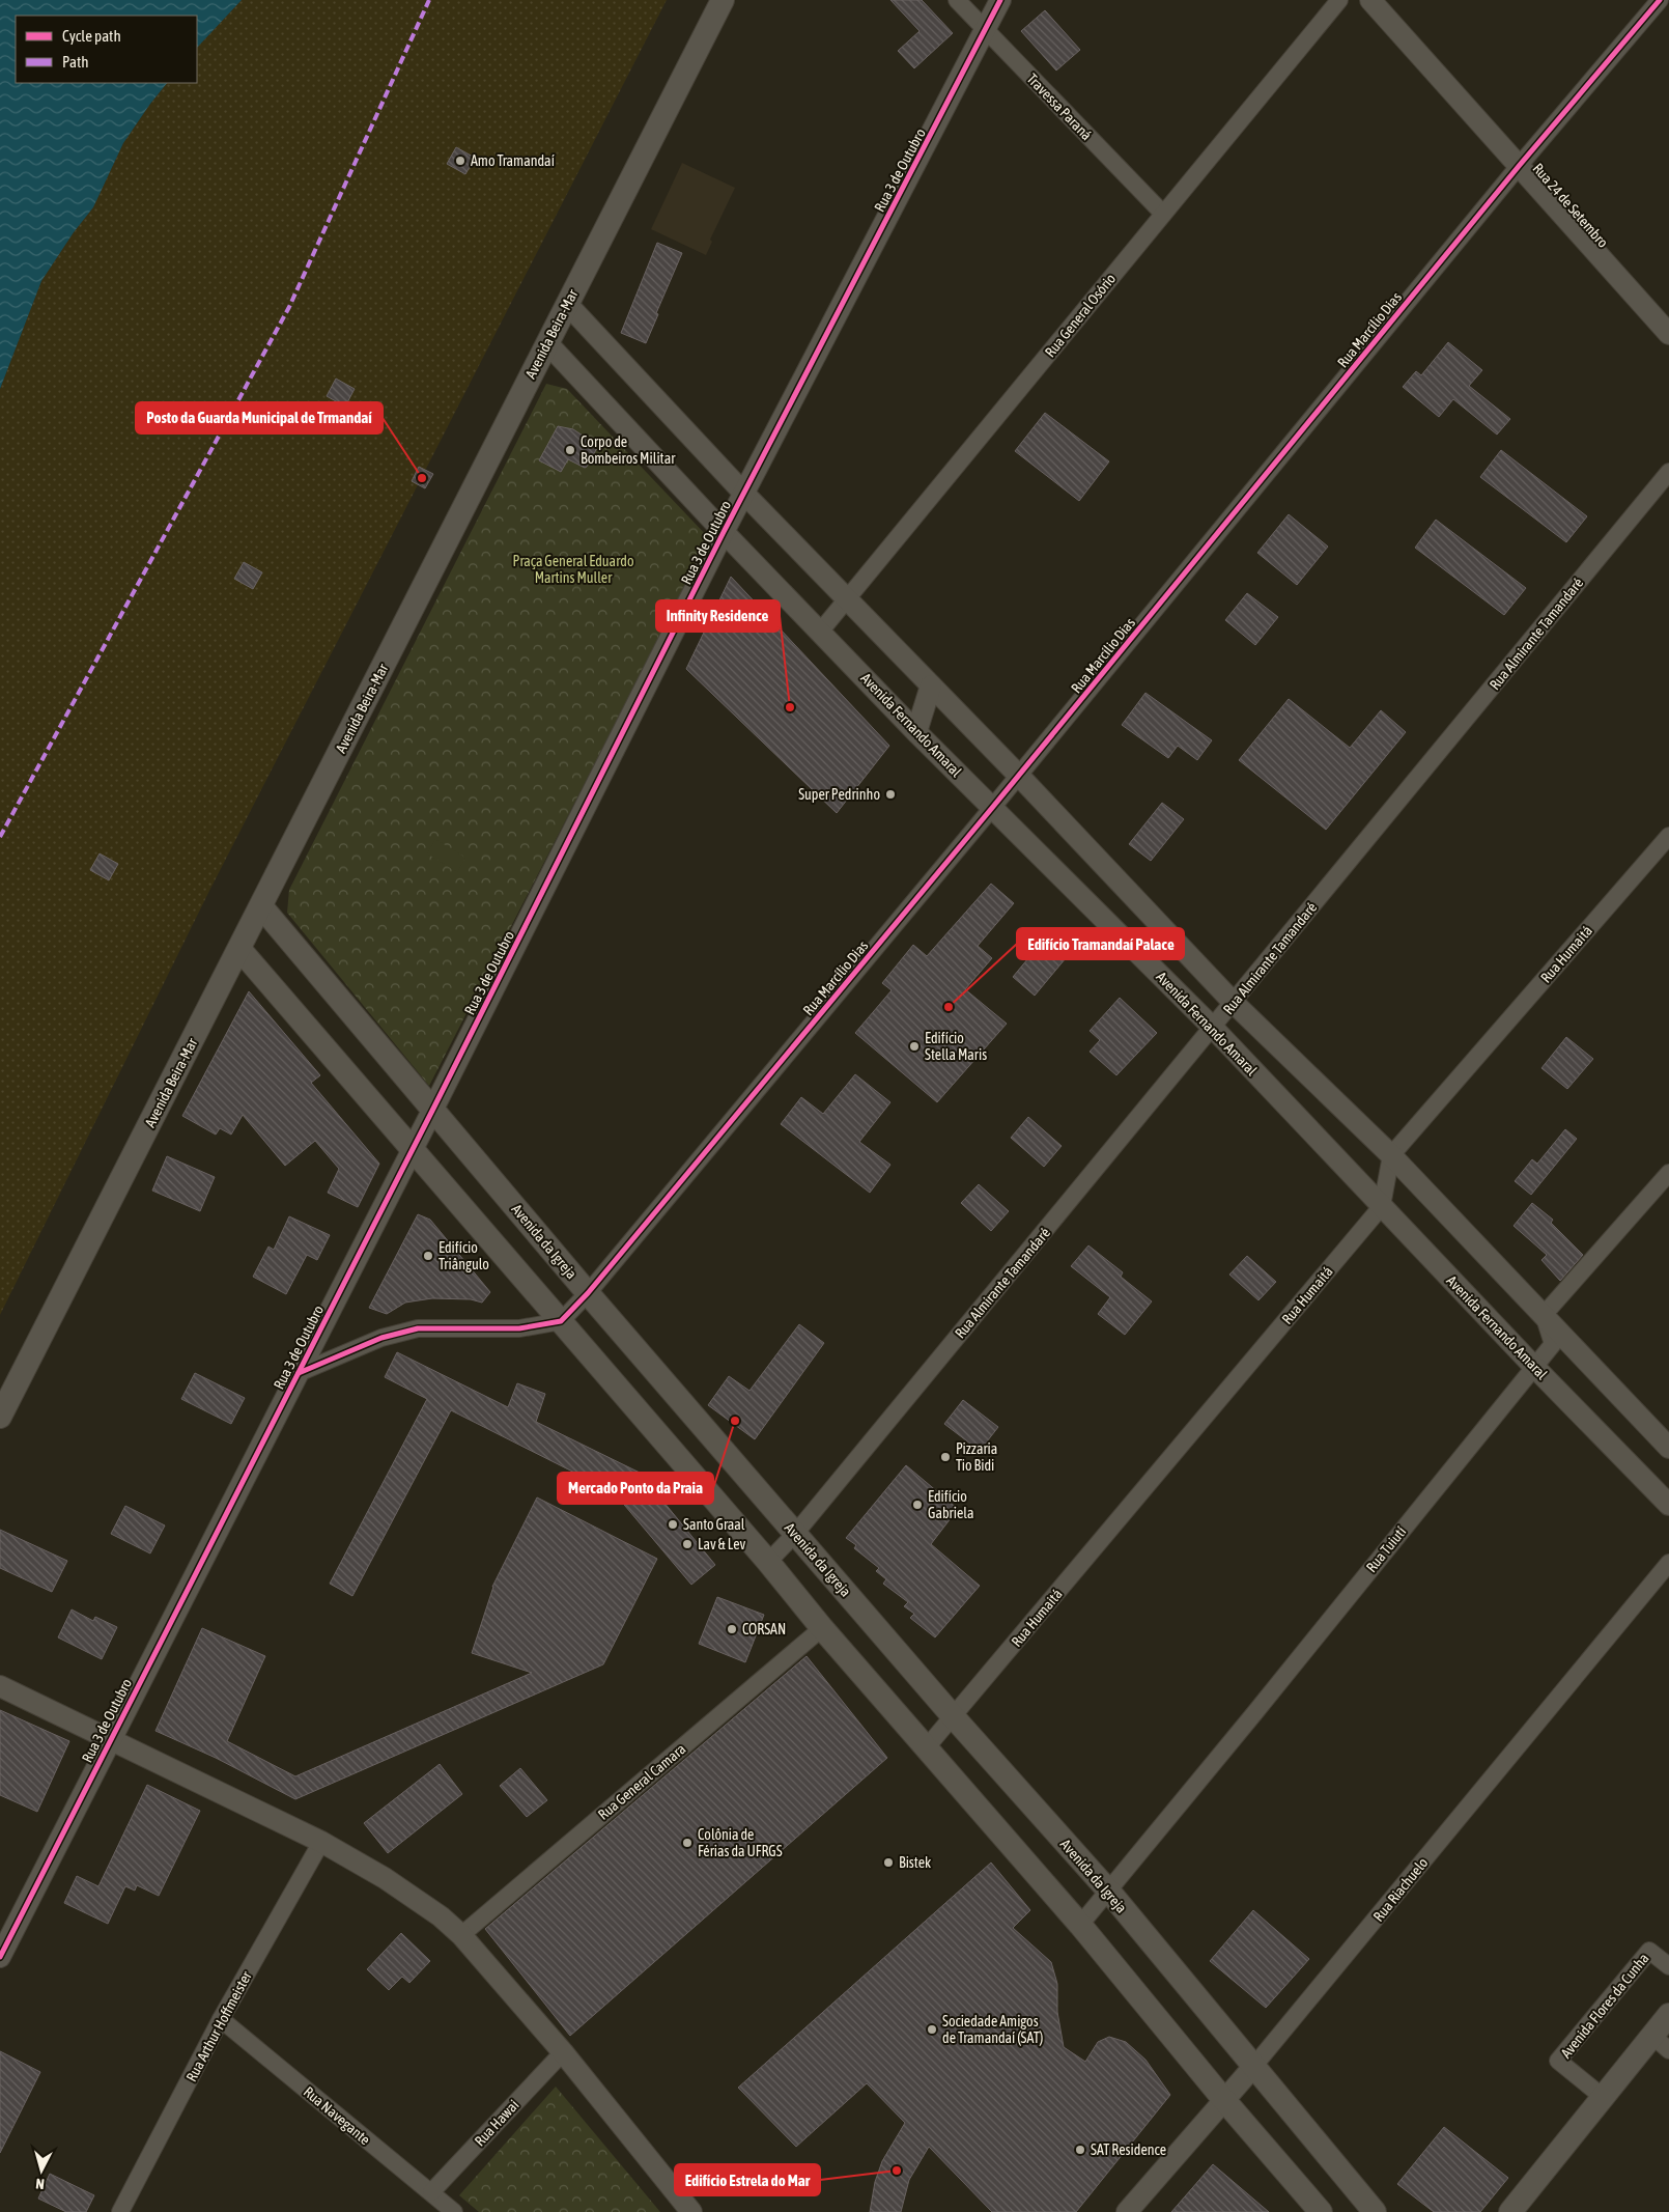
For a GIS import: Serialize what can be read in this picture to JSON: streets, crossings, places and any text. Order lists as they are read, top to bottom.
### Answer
{
  "streets": {
    "main road": ["Avenida Beira-Mar", "Avenida da Igreja"],
    "street": [
      "Travessa Paraná",
      "Rua 3 de Outubro",
      "Rua 24 de Setembro",
      "Rua General Osório",
      "Rua Marcílio Dias",
      "Rua Almirante Tamandaré",
      "Avenida Fernando Amaral",
      "Rua Humaitá",
      "Rua Tuiutí",
      "Rua General Camara",
      "Rua Riachuelo",
      "Avenida Flores da Cunha",
      "Rua Arthur Hoffmeister",
      "Rua Navegante",
      "Rua Hawai"
    ]
  },
  "crossings": [
    ["Travessa Paraná", "Rua 3 de Outubro"],
    ["Travessa Paraná", "Rua General Osório"],
    ["Rua 3 de Outubro", "Avenida Fernando Amaral"],
    ["Rua 3 de Outubro", "Avenida da Igreja"],
    ["Rua 24 de Setembro", "Rua Marcílio Dias"],
    ["Rua General Osório", "Avenida Fernando Amaral"],
    ["Rua Marcílio Dias", "Avenida Fernando Amaral"],
    ["Rua Marcílio Dias", "Avenida da Igreja"],
    ["Avenida Beira-Mar", "Avenida Fernando Amaral"],
    ["Avenida Beira-Mar", "Avenida da Igreja"],
    ["Rua Almirante Tamandaré", "Avenida Fernando Amaral"],
    ["Rua Almirante Tamandaré", "Avenida da Igreja"],
    ["Avenida Fernando Amaral", "Rua Humaitá"],
    ["Avenida Fernando Amaral", "Rua Tuiutí"],
    ["Rua Humaitá", "Avenida da Igreja"],
    ["Avenida da Igreja", "Rua Tuiutí"],
    ["Avenida da Igreja", "Rua Riachuelo"],
    ["Rua Arthur Hoffmeister", "Rua Navegante"],
    ["Rua Navegante", "Rua Hawai"]
  ],
  "parks": ["Praça General Eduardo Martins Muller"],
  "places": [
    "Amo Tramandaí",
    "Corpo de Bombeiros Militar",
    "Posto da Guarda Municipal de Trmandaí",
    "Infinity Residence",
    "Super Pedrinho",
    "Edifício Tramandaí Palace",
    "Edifício Stella Maris",
    "Edifício Triângulo",
    "Mercado Ponto da Praia",
    "Pizzaria Tio Bidi",
    "Edifício Gabriela",
    "Santo Graal",
    "Lav & Lev",
    "CORSAN",
    "Colônia de Férias da UFRGS",
    "Bistek",
    "Sociedade Amigos de Tramandaí (SAT)",
    "SAT Residence",
    "Edifício Estrela do Mar"
  ],
  "legend": ["Cycle path", "Path"],
  "north": "bottom"
}
